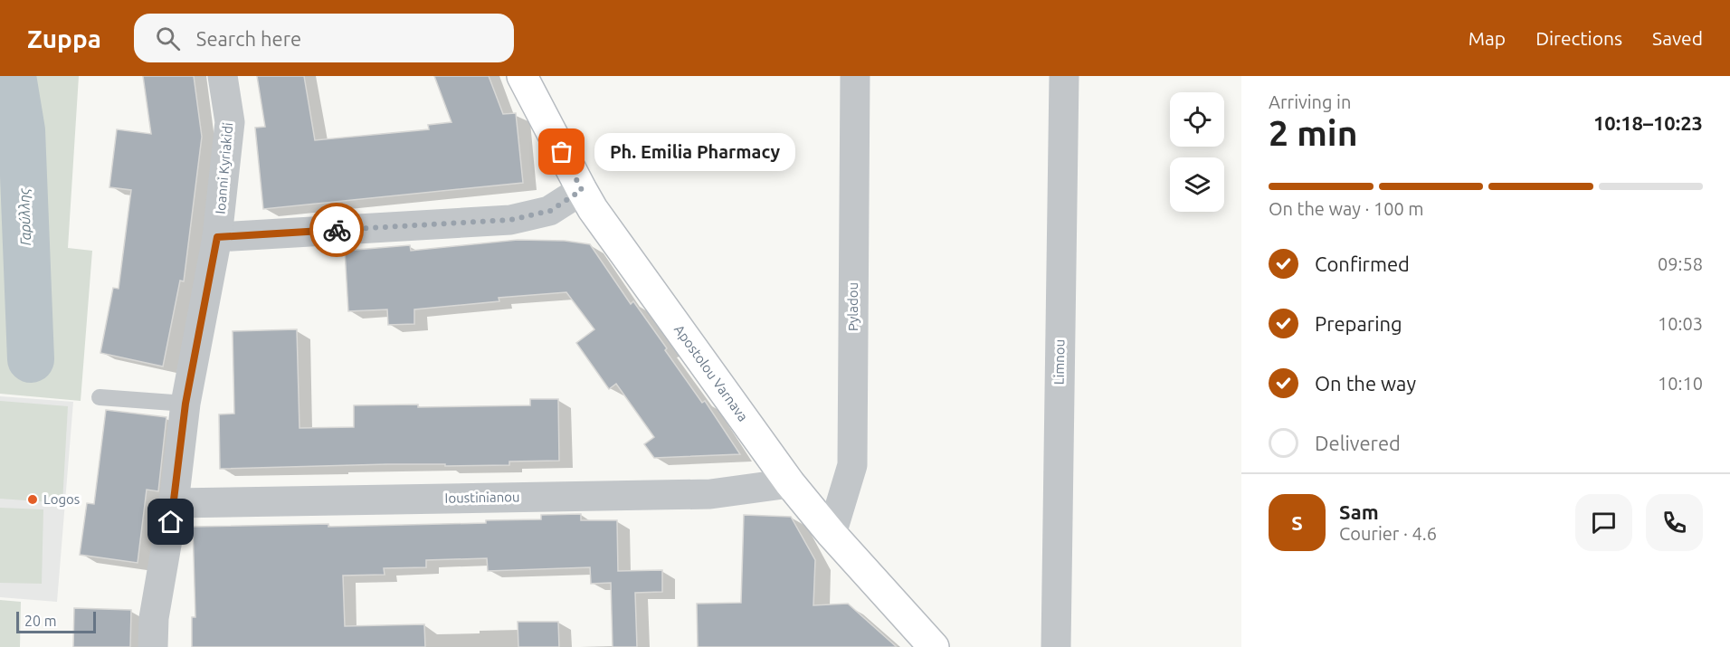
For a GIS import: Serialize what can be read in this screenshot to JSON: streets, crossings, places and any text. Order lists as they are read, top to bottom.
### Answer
{
  "streets": {
    "main road": ["Apostolou Varnava"],
    "street": [
      "Ioanni Kyriakidi",
      "Pyladou",
      "Limnou",
      "Ioustinianou"
    ]
  },
  "crossings": [
    ["Ioanni Kyriakidi", "Ioustinianou"],
    ["Pyladou", "Apostolou Varnava"],
    ["Apostolou Varnava", "Ioustinianou"]
  ],
  "water": ["Γαρύλλης"],
  "places": ["Ph. Emilia Pharmacy", "Logos"],
  "scale_bar": "20 m",
  "page": {
    "header": "Zuppa",
    "search": "Search here",
    "nav": ["Map", "Directions", "Saved"],
    "heading": ["2 min", "Arriving in", "10:18–10:23"],
    "panel": ["Sam", "Courier · 4.6"],
    "bubble": "Ph. Emilia Pharmacy",
    "bar": "On the way · 100 m",
    "list": [
      ["Confirmed", "09:58"],
      ["Preparing", "10:03"],
      ["On the way", "10:10"],
      "Delivered"
    ],
    "round": "S",
    "scale": "20 m"
  }
}
